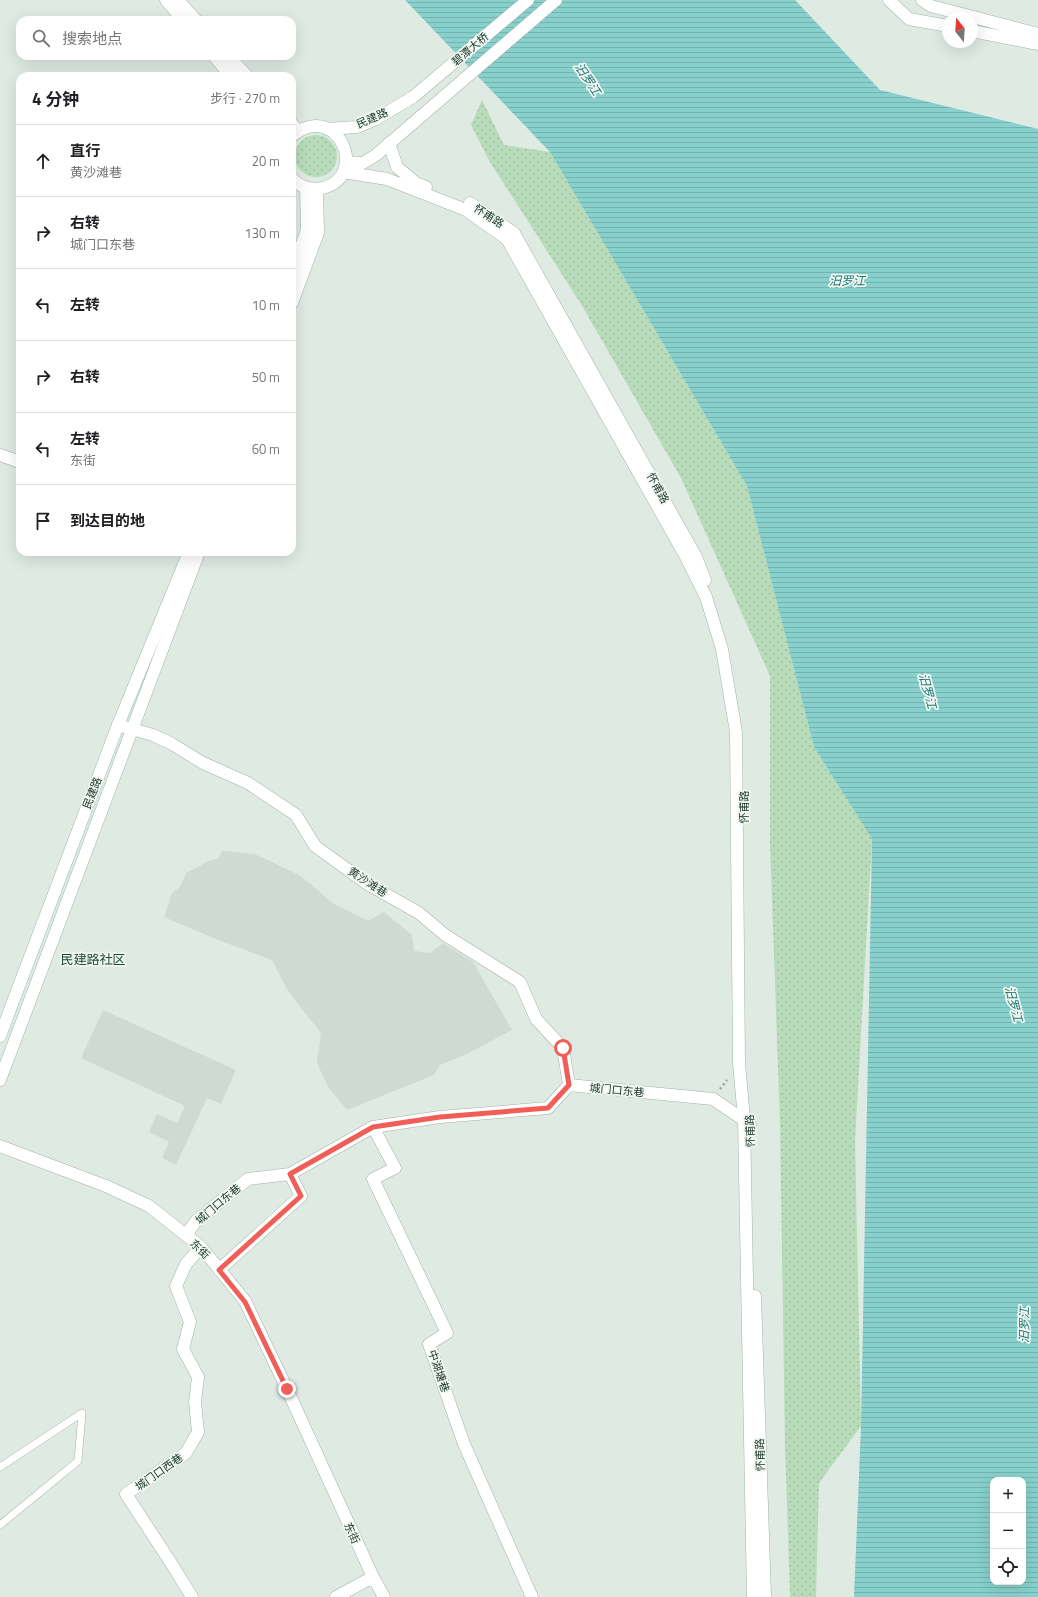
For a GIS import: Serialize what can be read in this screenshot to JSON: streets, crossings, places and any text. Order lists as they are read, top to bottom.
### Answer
{
  "streets": {
    "main road": [
      "碧潭大桥",
      "民建路",
      "怀甫路",
      "黄沙滩巷",
      "城门口东巷",
      "东街",
      "中湖塘巷",
      "城门口西巷"
    ]
  },
  "crossings": [
    ["碧潭大桥", "民建路"],
    ["民建路", "黄沙滩巷"],
    ["怀甫路", "城门口东巷"],
    ["黄沙滩巷", "城门口东巷"],
    ["城门口东巷", "东街"],
    ["城门口东巷", "中湖塘巷"],
    ["东街", "城门口西巷"]
  ],
  "districts": ["民建路社区"],
  "water": ["汨罗江"],
  "north": "top",
  "page": {
    "search": "搜索地点",
    "heading": ["4 分钟", "步行 · 270 m"],
    "list": [
      ["直行", "黄沙滩巷", "20 m"],
      ["右转", "城门口东巷", "130 m"],
      ["左转", "10 m"],
      ["右转", "50 m"],
      ["左转", "东街", "60 m"],
      "到达目的地"
    ],
    "map_buttons": ["+", "−"]
  }
}
